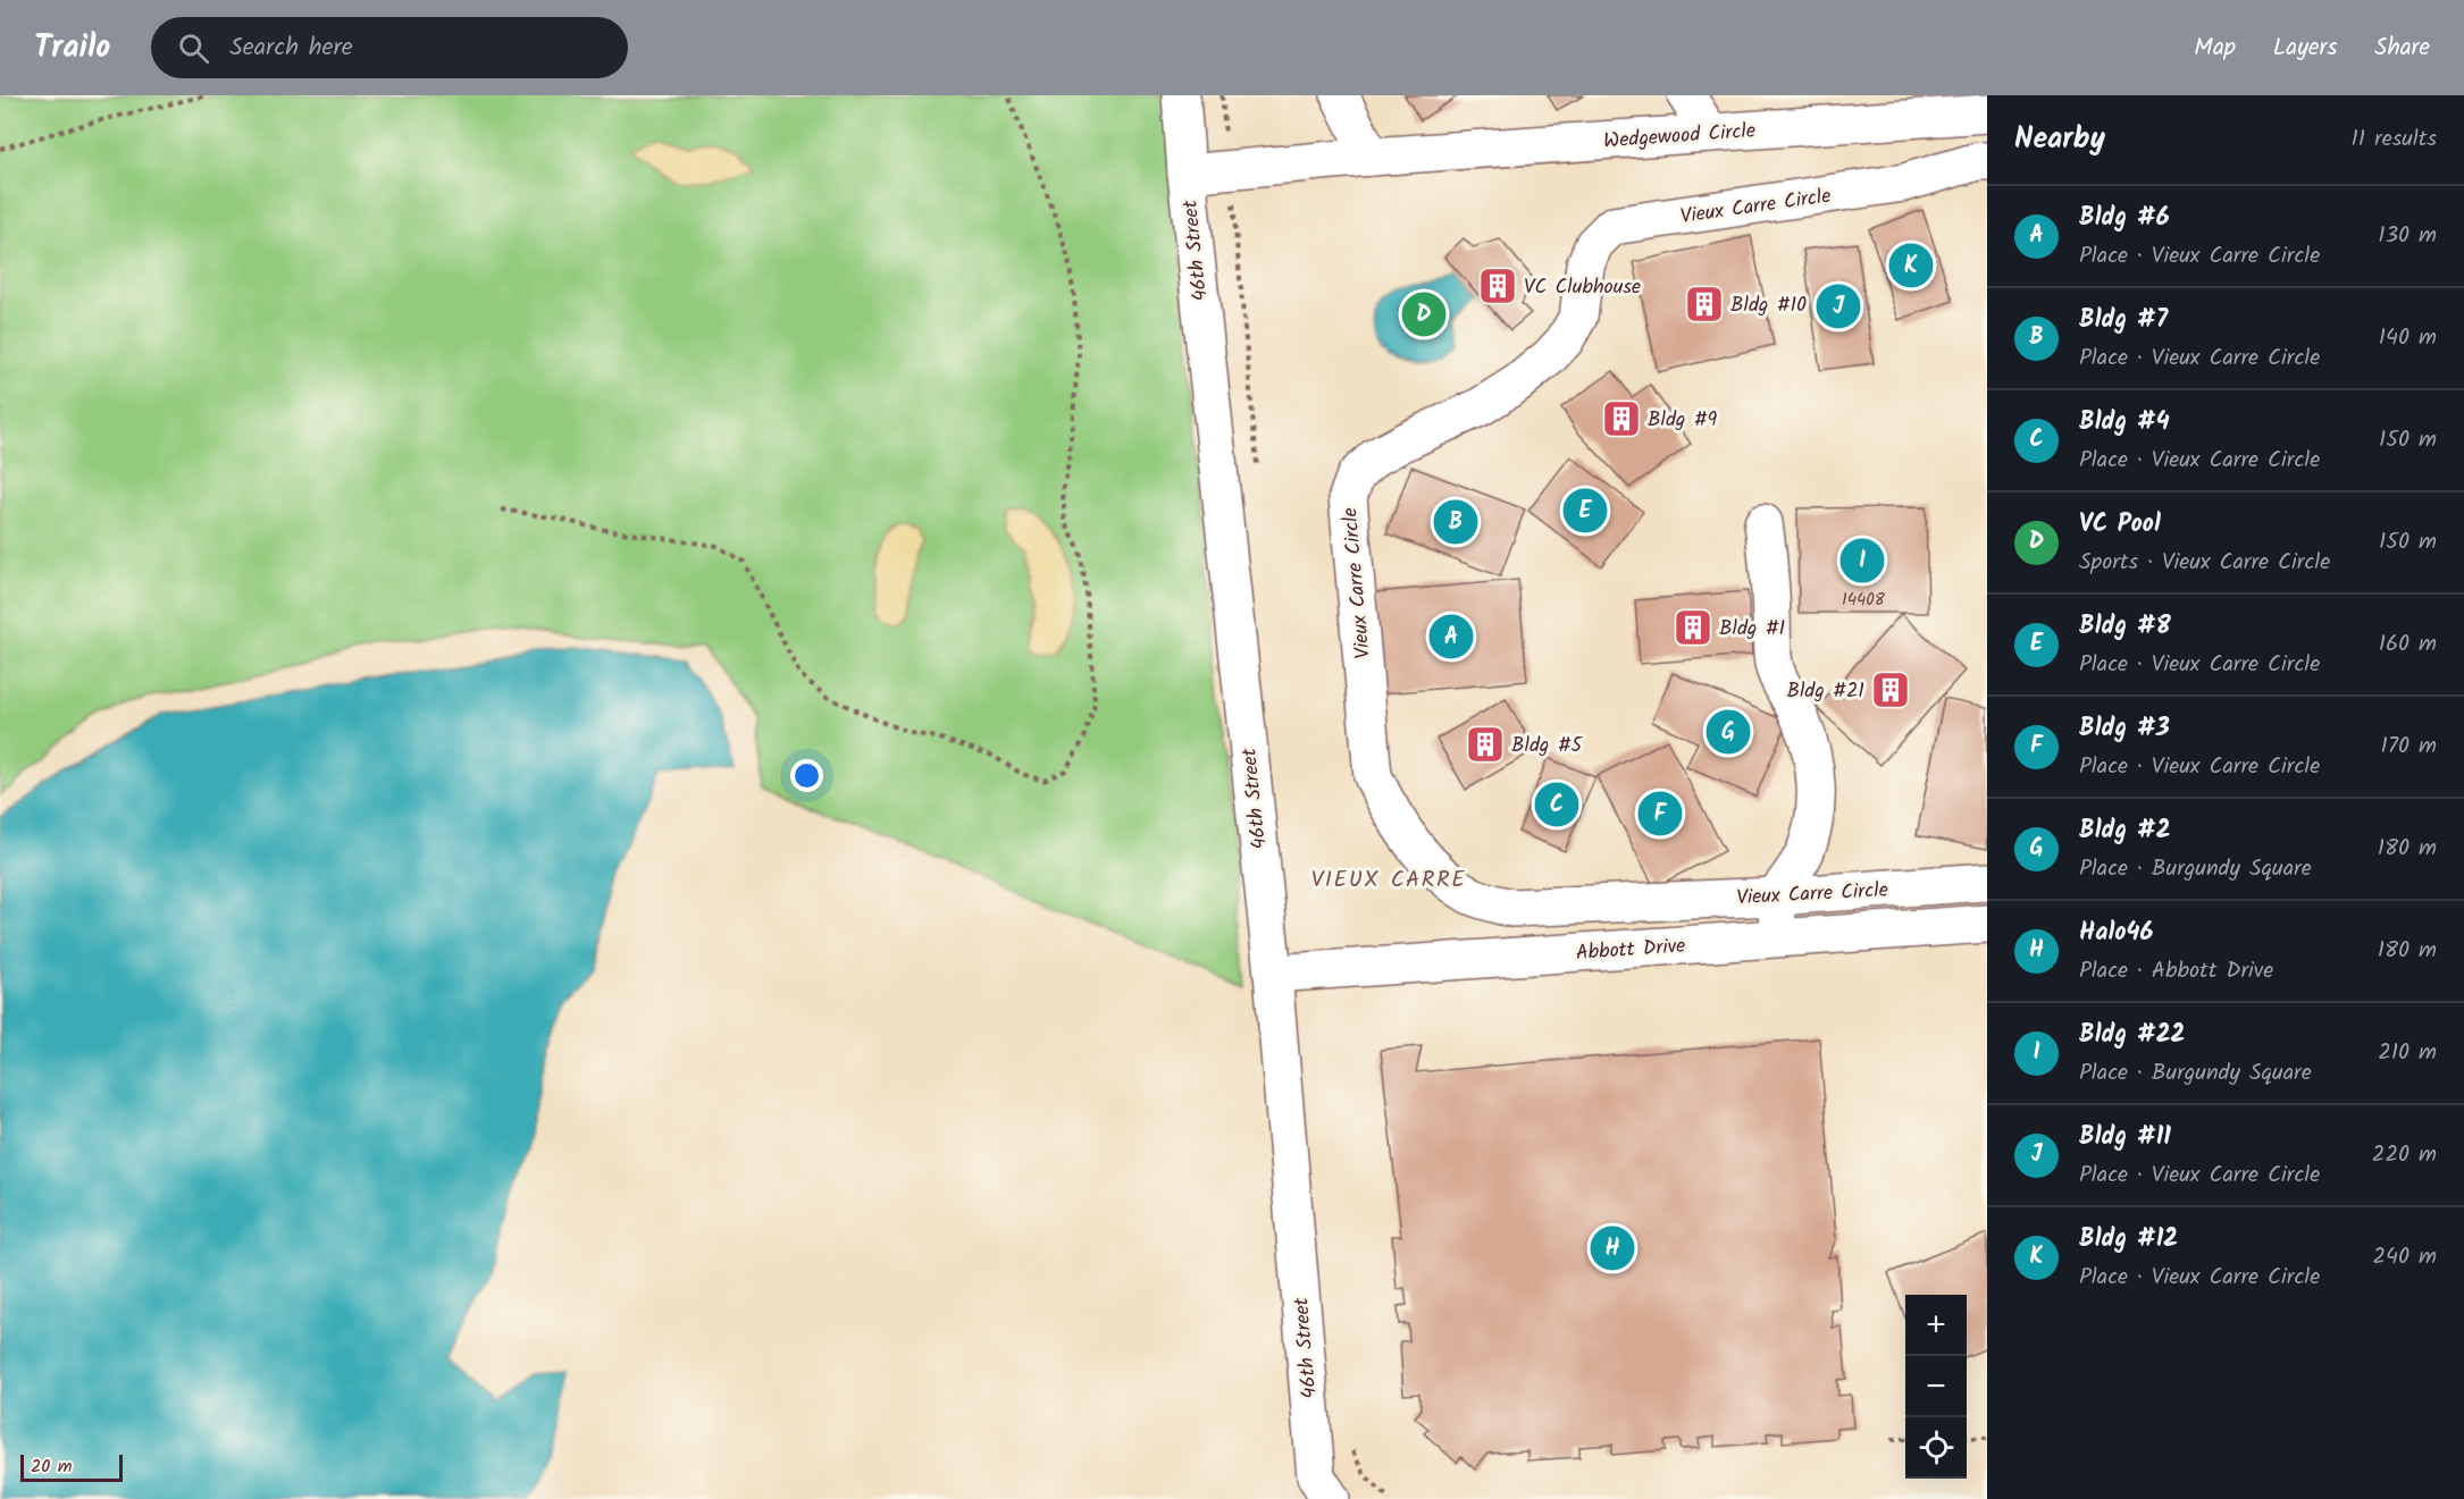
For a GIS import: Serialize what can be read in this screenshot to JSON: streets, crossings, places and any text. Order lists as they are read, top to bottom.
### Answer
{
  "streets": {
    "street": [
      "Wedgewood Circle",
      "Vieux Carre Circle",
      "46th Street",
      "Abbott Drive"
    ]
  },
  "crossings": [
    ["Wedgewood Circle", "46th Street"],
    ["46th Street", "Abbott Drive"]
  ],
  "districts": ["VIEUX CARRE"],
  "places": {
    "building": [
      "VC Clubhouse",
      "Bldg #10",
      "Bldg #9",
      "Bldg #1",
      "Bldg #21",
      "Bldg #5"
    ]
  },
  "house_numbers": ["14408"],
  "scale_bar": "20 m",
  "page": {
    "header": "Trailo",
    "search": "Search here",
    "nav": ["Map", "Layers", "Share"],
    "heading": ["Nearby", "11 results"],
    "list": [
      {
        "mark": "A",
        "name": "Bldg #6",
        "note": "Place · Vieux Carre Circle",
        "value": "130 m"
      },
      {
        "mark": "B",
        "name": "Bldg #7",
        "note": "Place · Vieux Carre Circle",
        "value": "140 m"
      },
      {
        "mark": "C",
        "name": "Bldg #4",
        "note": "Place · Vieux Carre Circle",
        "value": "150 m"
      },
      {
        "mark": "D",
        "name": "VC Pool",
        "note": "Sports · Vieux Carre Circle",
        "value": "150 m"
      },
      {
        "mark": "E",
        "name": "Bldg #8",
        "note": "Place · Vieux Carre Circle",
        "value": "160 m"
      },
      {
        "mark": "F",
        "name": "Bldg #3",
        "note": "Place · Vieux Carre Circle",
        "value": "170 m"
      },
      {
        "mark": "G",
        "name": "Bldg #2",
        "note": "Place · Burgundy Square",
        "value": "180 m"
      },
      {
        "mark": "H",
        "name": "Halo46",
        "note": "Place · Abbott Drive",
        "value": "180 m"
      },
      {
        "mark": "I",
        "name": "Bldg #22",
        "note": "Place · Burgundy Square",
        "value": "210 m"
      },
      {
        "mark": "J",
        "name": "Bldg #11",
        "note": "Place · Vieux Carre Circle",
        "value": "220 m"
      },
      {
        "mark": "K",
        "name": "Bldg #12",
        "note": "Place · Vieux Carre Circle",
        "value": "240 m"
      }
    ],
    "pins": [
      "K",
      "J",
      "D",
      "E",
      "B",
      "I",
      "A",
      "G",
      "C",
      "F",
      "H"
    ],
    "map_buttons": ["+", "−"],
    "scale": "20 m"
  }
}
